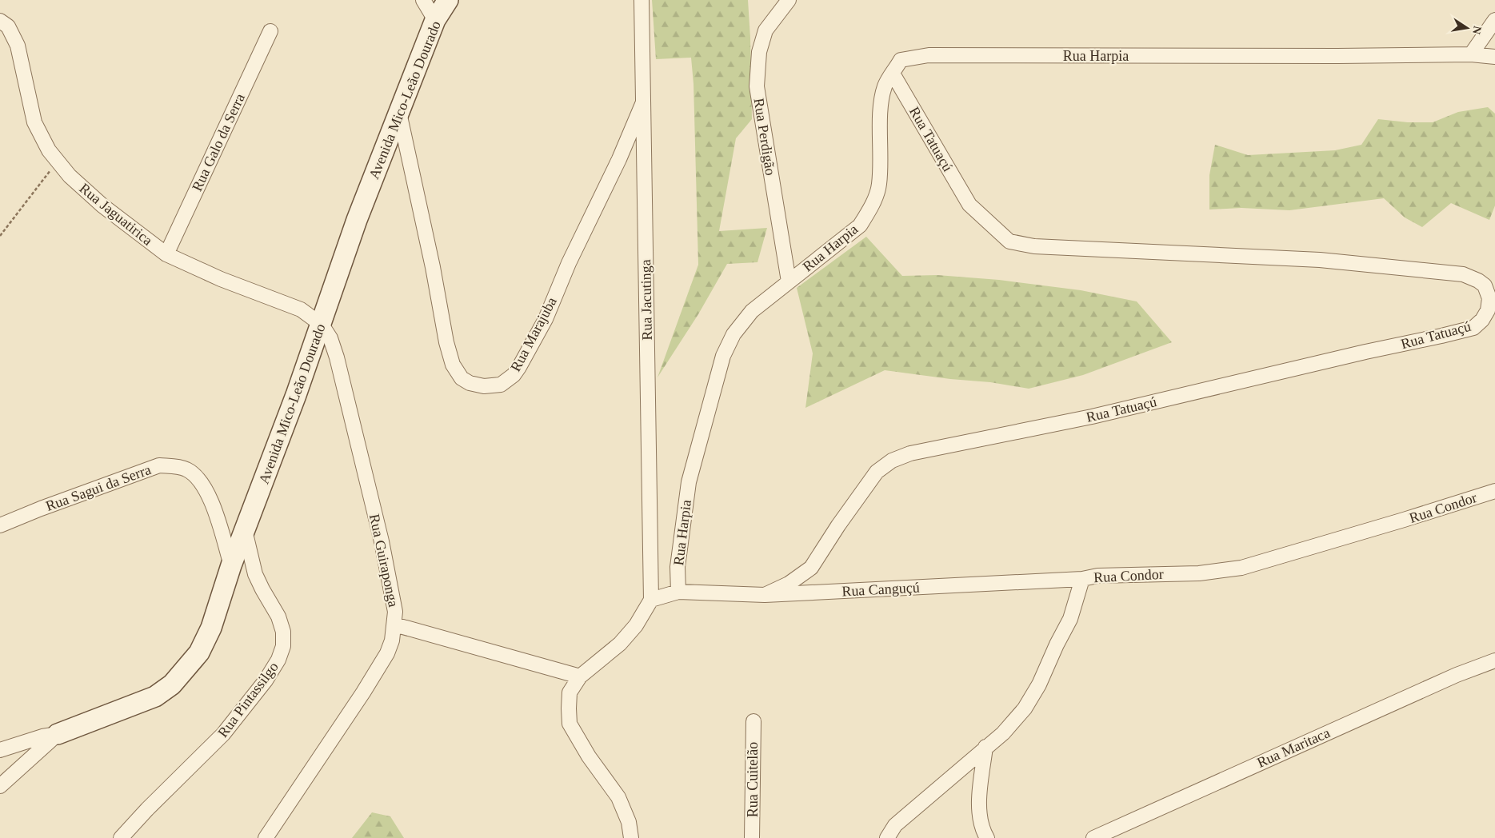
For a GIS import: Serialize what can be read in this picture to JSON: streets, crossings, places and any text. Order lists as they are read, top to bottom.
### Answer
{
  "streets": {
    "street": [
      "Rua Harpia",
      "Avenida Mico-Leão Dourado",
      "Rua Perdigão",
      "Rua Tatuaçú",
      "Rua Galo da Serra",
      "Rua Jaguatirica",
      "Rua Jacutinga",
      "Rua Marajuba",
      "Rua Sagui da Serra",
      "Rua Condor",
      "Rua Guiraponga",
      "Rua Canguçú",
      "Rua Pintassilgo",
      "Rua Maritaca",
      "Rua Cuitelão"
    ]
  },
  "crossings": [
    ["Rua Harpia", "Rua Perdigão"],
    ["Rua Harpia", "Rua Tatuaçú"],
    ["Rua Harpia", "Rua Canguçú"],
    ["Avenida Mico-Leão Dourado", "Rua Jaguatirica"],
    ["Avenida Mico-Leão Dourado", "Rua Marajuba"],
    ["Avenida Mico-Leão Dourado", "Rua Sagui da Serra"],
    ["Avenida Mico-Leão Dourado", "Rua Guiraponga"],
    ["Avenida Mico-Leão Dourado", "Rua Pintassilgo"],
    ["Rua Tatuaçú", "Rua Canguçú"],
    ["Rua Galo da Serra", "Rua Jaguatirica"],
    ["Rua Jaguatirica", "Rua Guiraponga"],
    ["Rua Jacutinga", "Rua Marajuba"],
    ["Rua Condor", "Rua Canguçú"]
  ],
  "north": "right"
}
